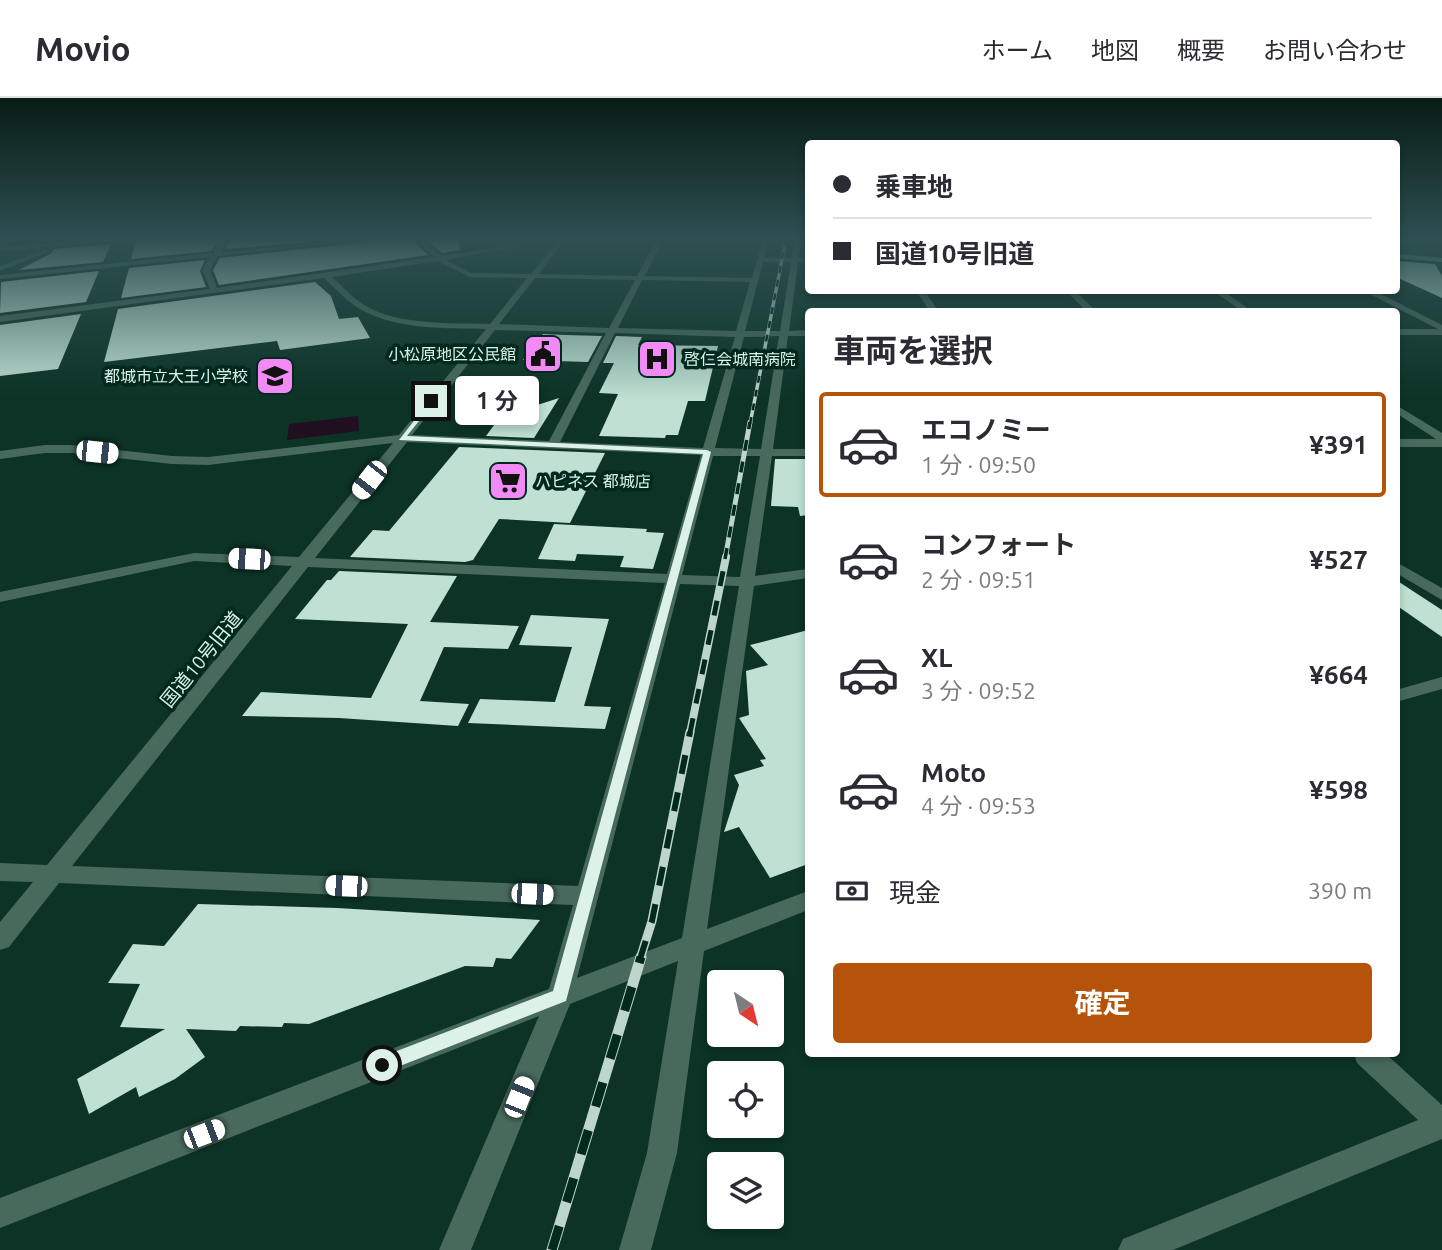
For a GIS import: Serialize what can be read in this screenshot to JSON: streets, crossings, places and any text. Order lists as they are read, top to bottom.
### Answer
{
  "streets": {
    "street": ["国道10号旧道"]
  },
  "places": {
    "public building": ["小松原地区公民館"],
    "hospital": ["啓仁会城南病院"],
    "school or university": ["都城市立大王小学校"],
    "supermarket": ["ハピネス 都城店"]
  },
  "north": "bottom right",
  "page": {
    "header": "Movio",
    "nav": [
      "ホーム",
      "地図",
      "概要",
      "お問い合わせ"
    ],
    "banner": ["乗車地", "国道10号旧道"],
    "heading": "車両を選択",
    "bubble": "1 分",
    "list": [
      {
        "name": "エコノミー",
        "note": "1 分 · 09:50",
        "value": "¥391"
      },
      {
        "name": "コンフォート",
        "note": "2 分 · 09:51",
        "value": "¥527"
      },
      {
        "name": "XL",
        "note": "3 分 · 09:52",
        "value": "¥664"
      },
      {
        "name": "Moto",
        "note": "4 分 · 09:53",
        "value": "¥598"
      }
    ],
    "pay": ["現金", "390 m"],
    "buttons": "確定"
  }
}
